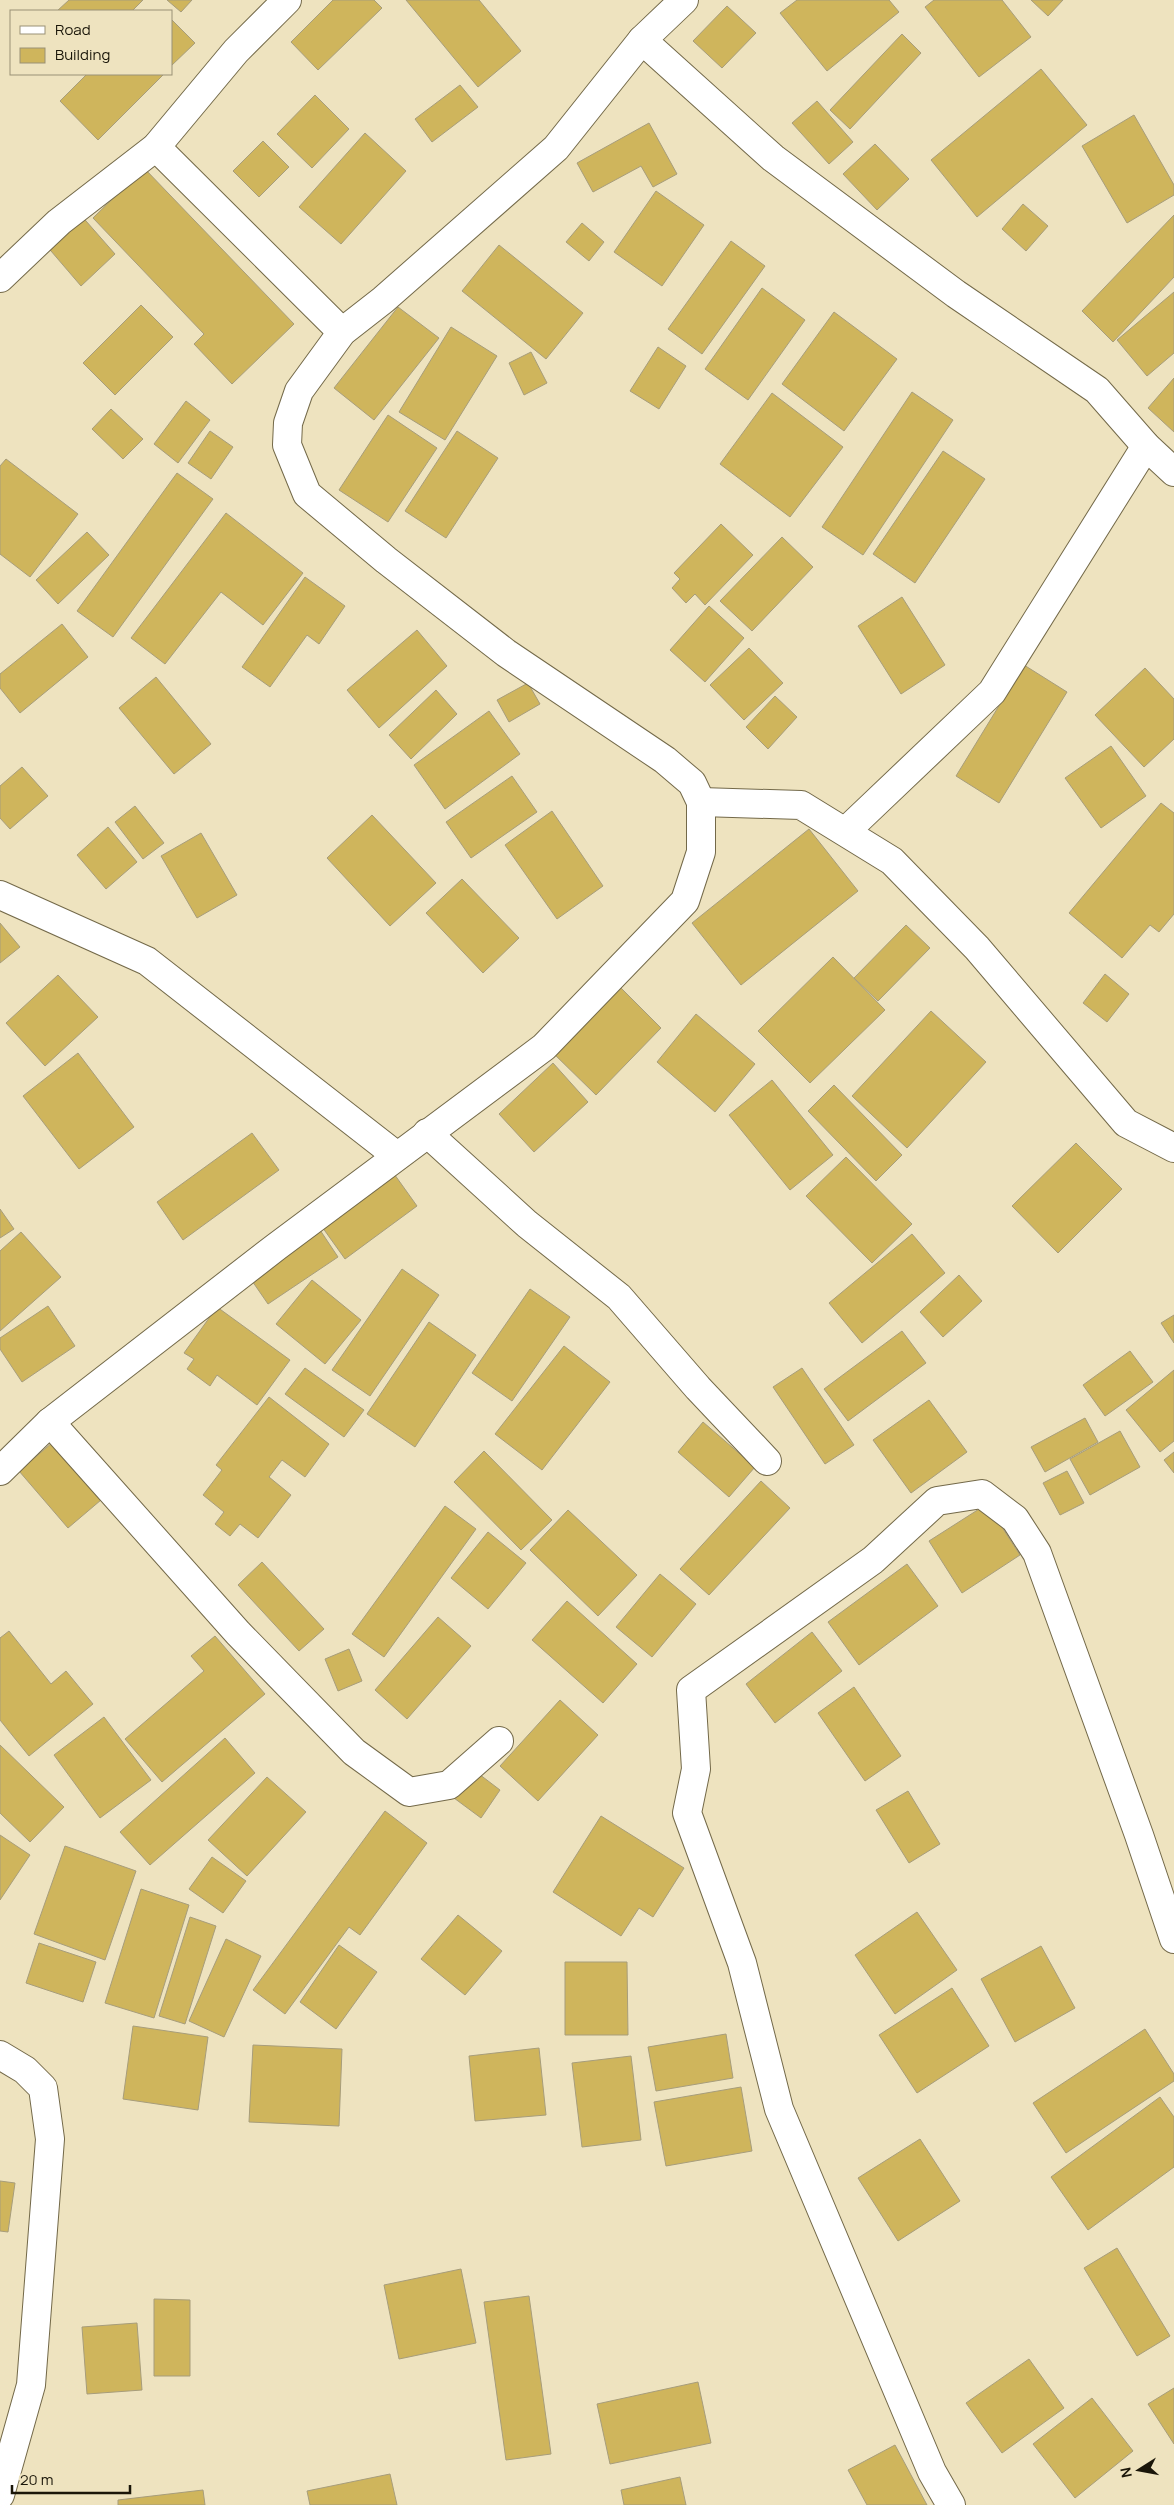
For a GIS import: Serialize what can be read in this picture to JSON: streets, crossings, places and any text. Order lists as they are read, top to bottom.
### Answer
{
  "legend": ["Road", "Building"],
  "scale_bar": "20 m",
  "north": "left"
}
